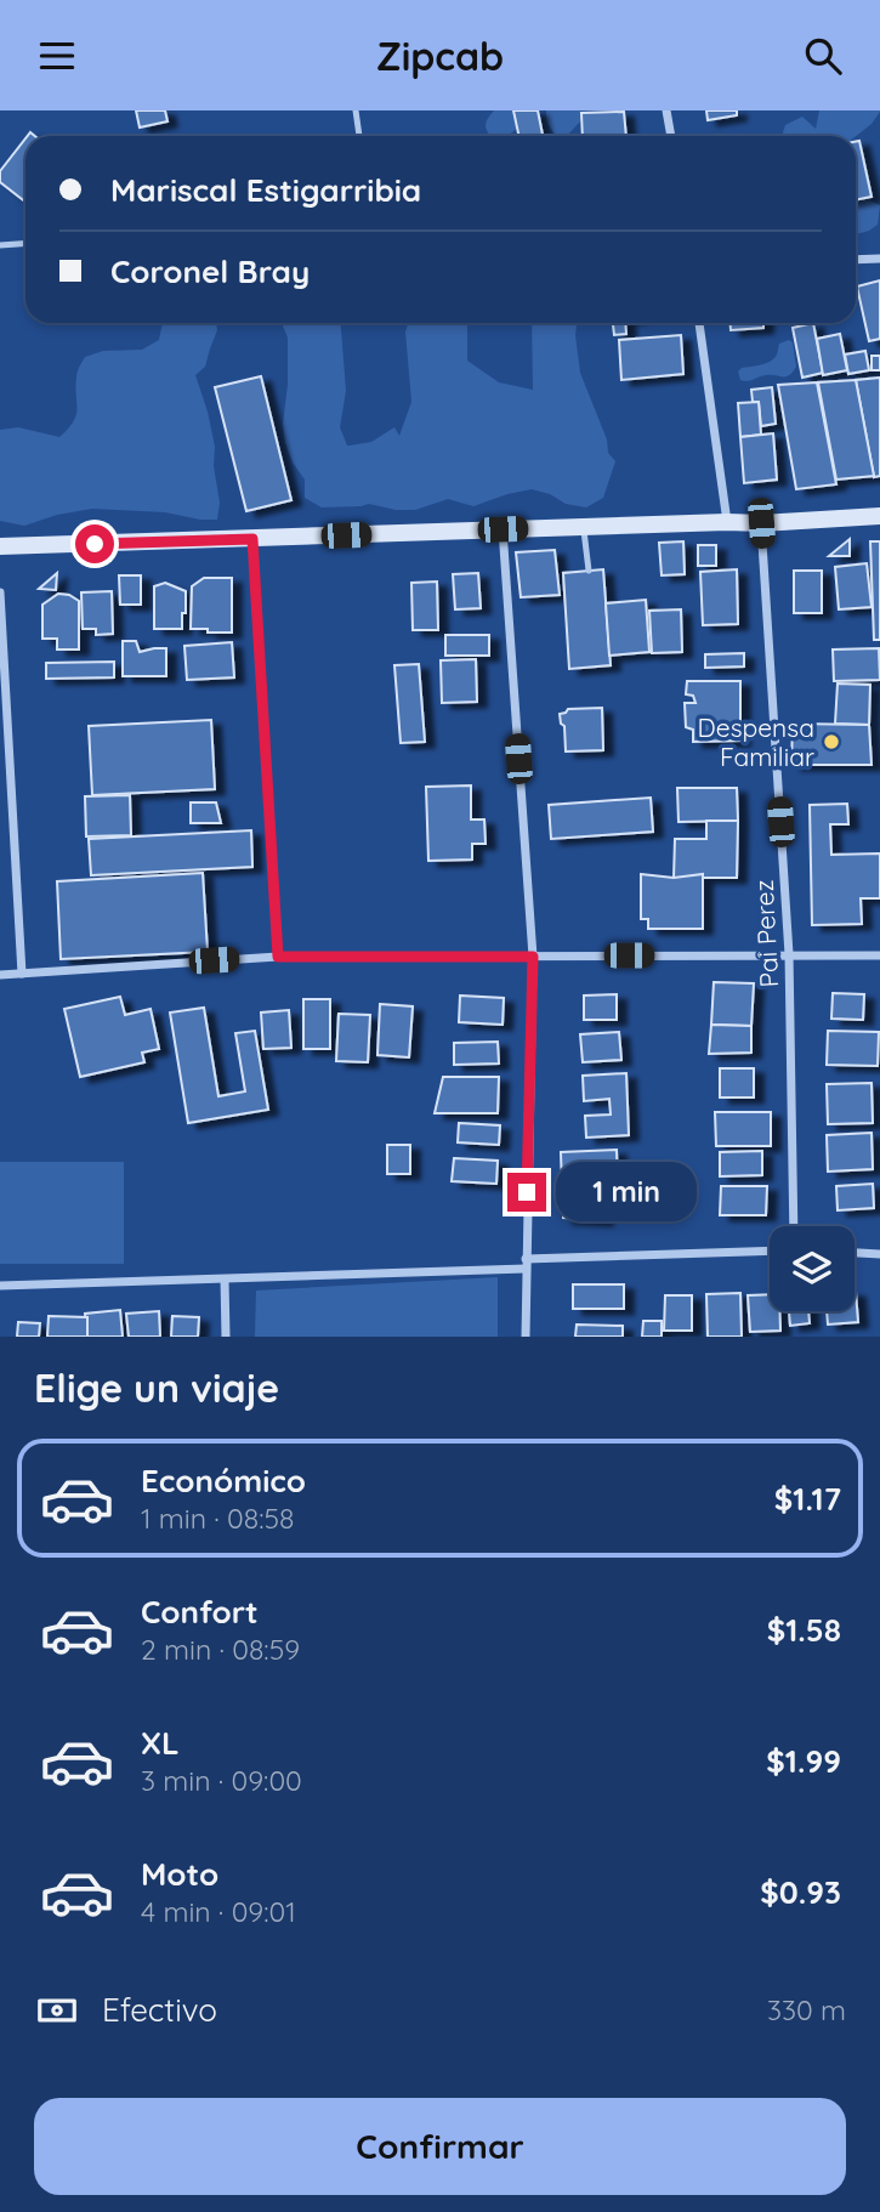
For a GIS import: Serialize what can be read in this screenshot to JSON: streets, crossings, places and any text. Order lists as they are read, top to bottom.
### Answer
{
  "streets": {
    "street": ["Pai Perez"]
  },
  "places": ["Despensa Familiar"],
  "page": {
    "header": "Zipcab",
    "banner": ["Mariscal Estigarribia", "Coronel Bray"],
    "bubble": "1 min",
    "heading": "Elige un viaje",
    "list": [
      {
        "name": "Económico",
        "note": "1 min · 08:58",
        "value": "$1.17"
      },
      {
        "name": "Confort",
        "note": "2 min · 08:59",
        "value": "$1.58"
      },
      {
        "name": "XL",
        "note": "3 min · 09:00",
        "value": "$1.99"
      },
      {
        "name": "Moto",
        "note": "4 min · 09:01",
        "value": "$0.93"
      }
    ],
    "pay": ["Efectivo", "330 m"],
    "buttons": "Confirmar"
  }
}
